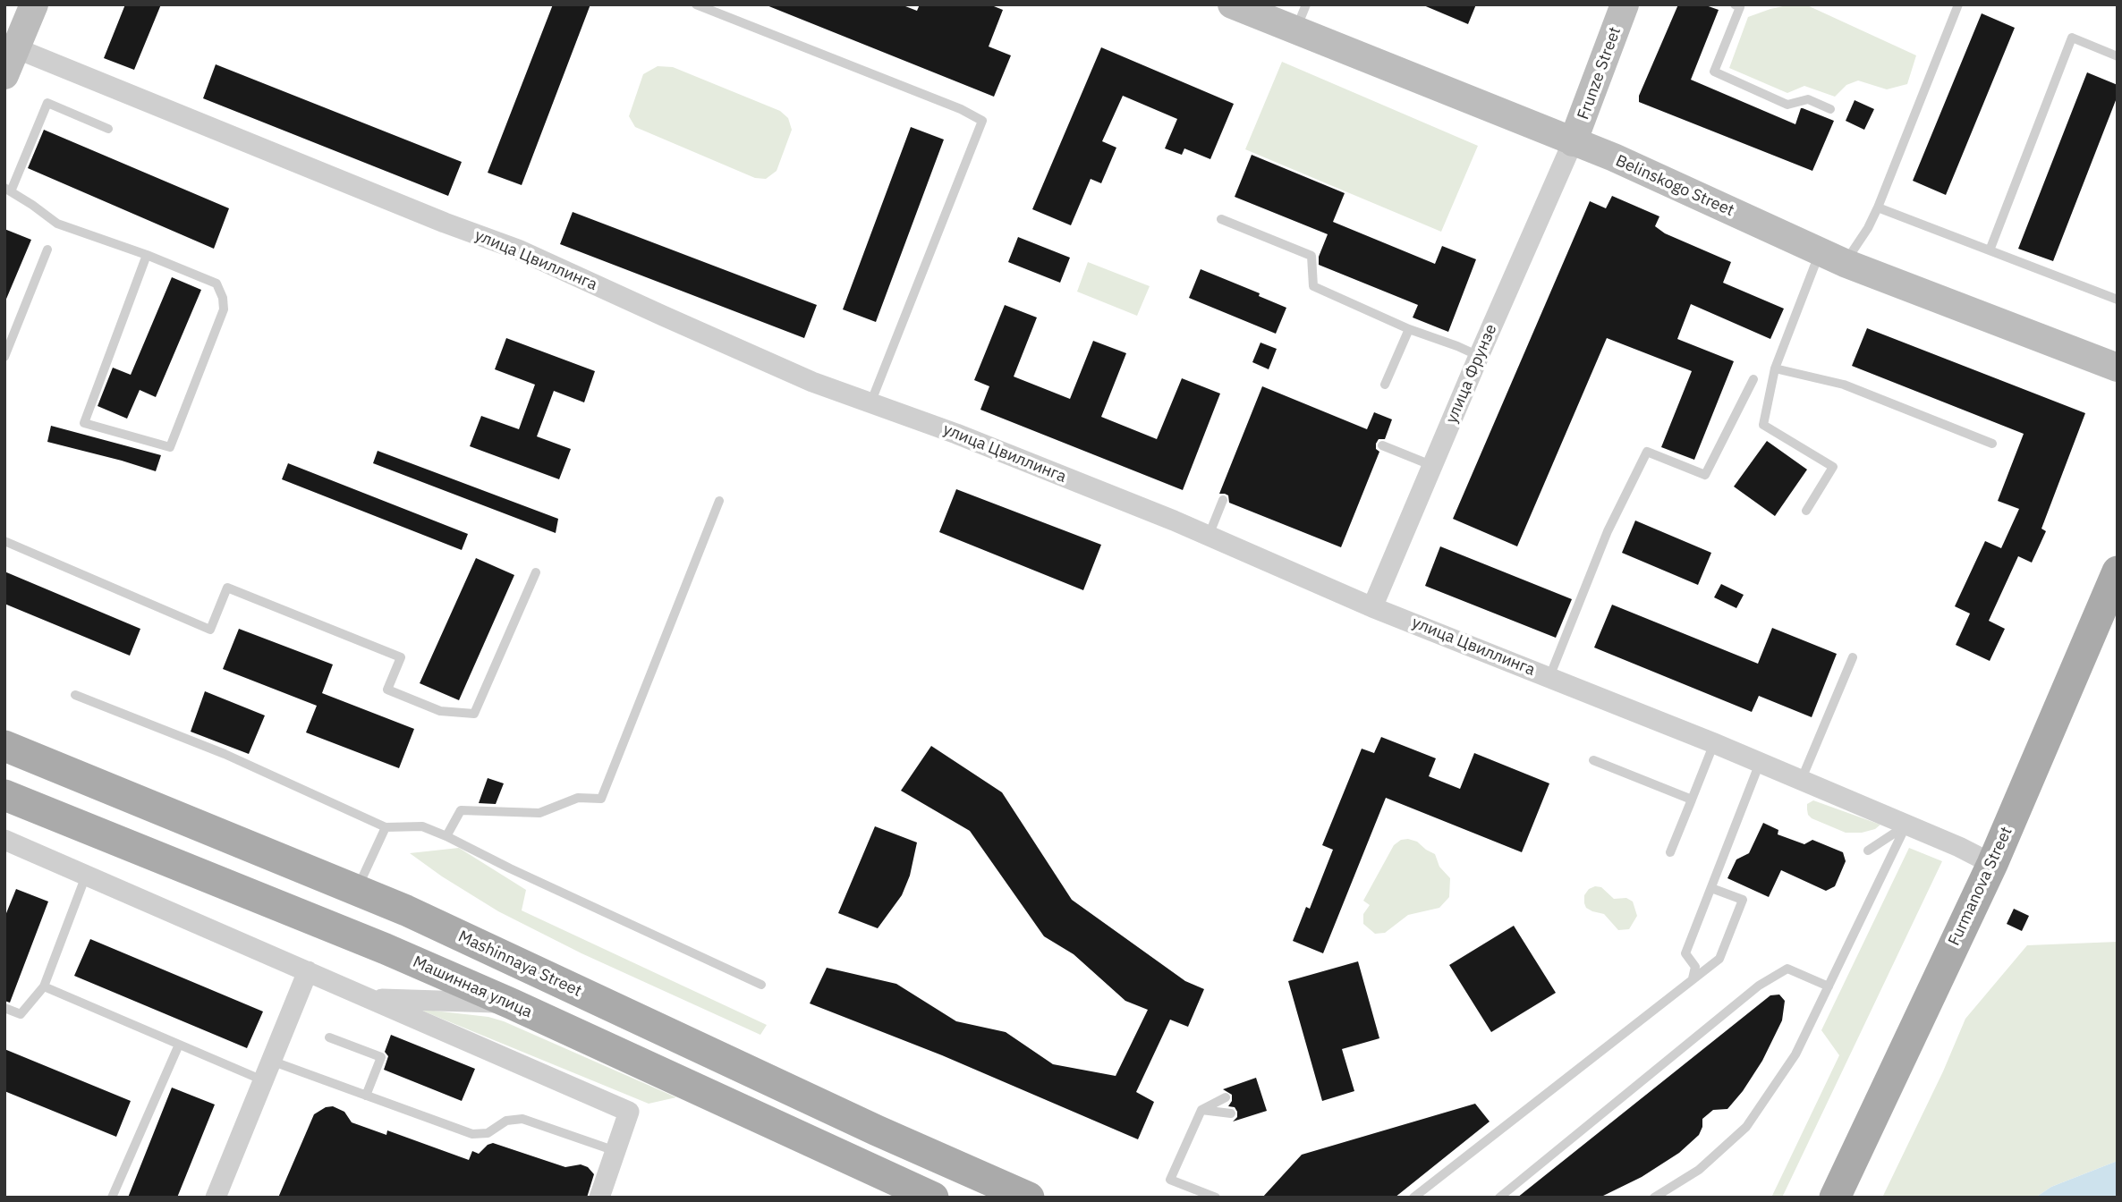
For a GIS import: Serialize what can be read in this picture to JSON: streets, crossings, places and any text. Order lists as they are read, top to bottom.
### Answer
{
  "streets": {
    "main road": [
      "Frunze Street",
      "Belinskogo Street",
      "Furmanova Street",
      "Mashinnaya Street",
      "Машинная улица"
    ],
    "street": ["улица Цвиллинга", "улица Фрунзе"]
  },
  "crossings": [
    ["Frunze Street", "Belinskogo Street"],
    ["Frunze Street", "улица Фрунзе"],
    ["Belinskogo Street", "улица Фрунзе"],
    ["улица Цвиллинга", "улица Фрунзе"],
    ["улица Цвиллинга", "Furmanova Street"]
  ]
}
